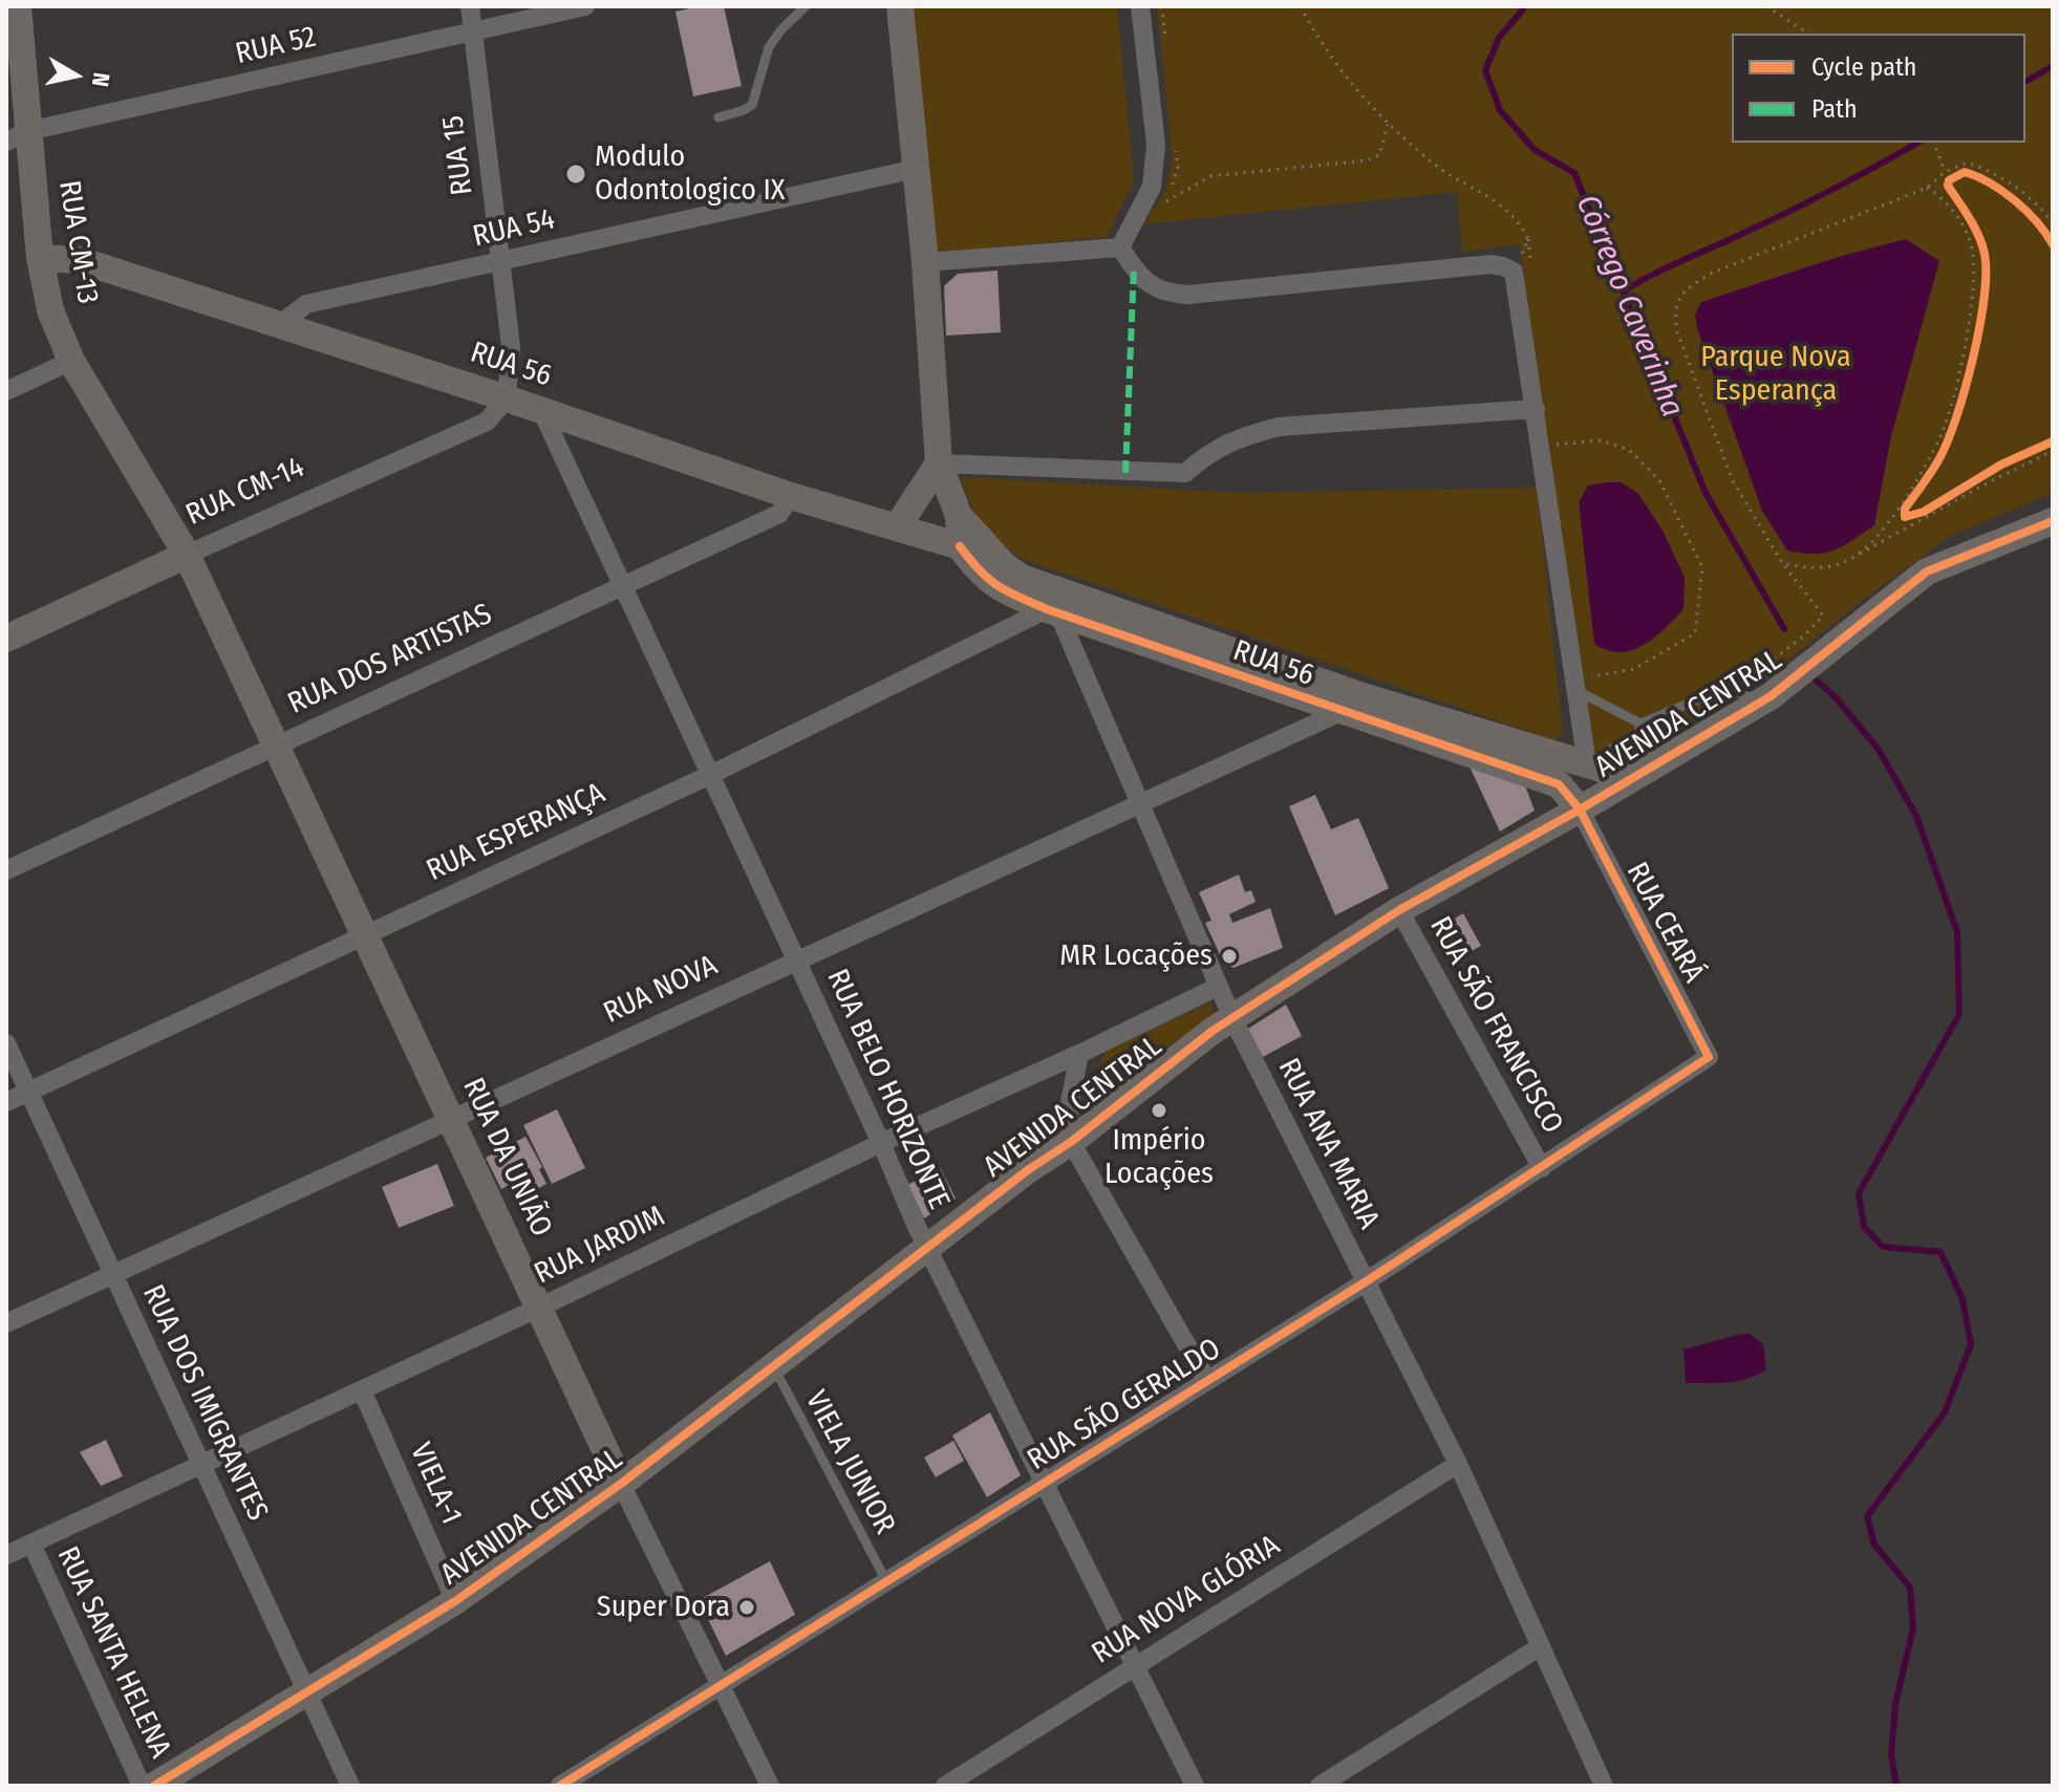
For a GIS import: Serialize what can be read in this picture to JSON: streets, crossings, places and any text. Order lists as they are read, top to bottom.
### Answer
{
  "streets": {
    "street": [
      "RUA 52",
      "RUA 15",
      "RUA 54",
      "RUA CM-13",
      "RUA 56",
      "RUA CM-14",
      "RUA DOS ARTISTAS",
      "AVENIDA CENTRAL",
      "RUA ESPERANÇA",
      "RUA CEARÁ",
      "RUA NOVA",
      "RUA SÃO FRANCISCO",
      "RUA BELO HORIZONTE",
      "RUA ANA MARIA",
      "RUA DA UNIÃO",
      "RUA JARDIM",
      "RUA DOS IMIGRANTES",
      "RUA SÃO GERALDO",
      "VIELA-1",
      "RUA NOVA GLÓRIA",
      "RUA SANTA HELENA"
    ],
    "lane": ["VIELA JUNIOR"]
  },
  "crossings": [
    ["RUA 52", "RUA 15"],
    ["RUA 52", "RUA CM-13"],
    ["RUA 15", "RUA 54"],
    ["RUA 15", "RUA 56"],
    ["RUA 15", "RUA CM-14"],
    ["RUA 54", "RUA 56"],
    ["RUA CM-13", "RUA 56"],
    ["RUA CM-13", "RUA CM-14"],
    ["RUA CM-13", "RUA DA UNIÃO"],
    ["RUA 56", "RUA CM-14"],
    ["RUA 56", "RUA DOS ARTISTAS"],
    ["RUA 56", "AVENIDA CENTRAL"],
    ["RUA 56", "RUA ESPERANÇA"],
    ["RUA 56", "RUA CEARÁ"],
    ["RUA 56", "RUA NOVA"],
    ["RUA 56", "RUA BELO HORIZONTE"],
    ["RUA 56", "RUA ANA MARIA"],
    ["RUA CM-14", "RUA DA UNIÃO"],
    ["RUA DOS ARTISTAS", "RUA BELO HORIZONTE"],
    ["RUA DOS ARTISTAS", "RUA DA UNIÃO"],
    ["AVENIDA CENTRAL", "RUA CEARÁ"],
    ["AVENIDA CENTRAL", "RUA SÃO FRANCISCO"],
    ["AVENIDA CENTRAL", "RUA BELO HORIZONTE"],
    ["AVENIDA CENTRAL", "RUA ANA MARIA"],
    ["AVENIDA CENTRAL", "RUA DA UNIÃO"],
    ["AVENIDA CENTRAL", "RUA JARDIM"],
    ["AVENIDA CENTRAL", "RUA DOS IMIGRANTES"],
    ["AVENIDA CENTRAL", "VIELA JUNIOR"],
    ["AVENIDA CENTRAL", "VIELA-1"],
    ["RUA ESPERANÇA", "RUA BELO HORIZONTE"],
    ["RUA ESPERANÇA", "RUA ANA MARIA"],
    ["RUA ESPERANÇA", "RUA DA UNIÃO"],
    ["RUA ESPERANÇA", "RUA DOS IMIGRANTES"],
    ["RUA CEARÁ", "RUA SÃO GERALDO"],
    ["RUA NOVA", "RUA BELO HORIZONTE"],
    ["RUA NOVA", "RUA ANA MARIA"],
    ["RUA NOVA", "RUA DA UNIÃO"],
    ["RUA NOVA", "RUA DOS IMIGRANTES"],
    ["RUA SÃO FRANCISCO", "RUA SÃO GERALDO"],
    ["RUA BELO HORIZONTE", "RUA JARDIM"],
    ["RUA BELO HORIZONTE", "RUA SÃO GERALDO"],
    ["RUA BELO HORIZONTE", "RUA NOVA GLÓRIA"],
    ["RUA ANA MARIA", "RUA JARDIM"],
    ["RUA ANA MARIA", "RUA SÃO GERALDO"],
    ["RUA ANA MARIA", "RUA NOVA GLÓRIA"],
    ["RUA DA UNIÃO", "RUA JARDIM"],
    ["RUA DA UNIÃO", "RUA SÃO GERALDO"],
    ["RUA JARDIM", "RUA DOS IMIGRANTES"],
    ["RUA JARDIM", "VIELA-1"],
    ["RUA JARDIM", "RUA SANTA HELENA"],
    ["RUA SÃO GERALDO", "VIELA JUNIOR"]
  ],
  "water": ["Córrego Caverinha"],
  "parks": ["Parque Nova Esperança"],
  "places": [
    "Modulo Odontologico IX",
    "MR Locações",
    "Império Locações",
    "Super Dora"
  ],
  "legend": ["Cycle path", "Path"],
  "north": "right"
}
